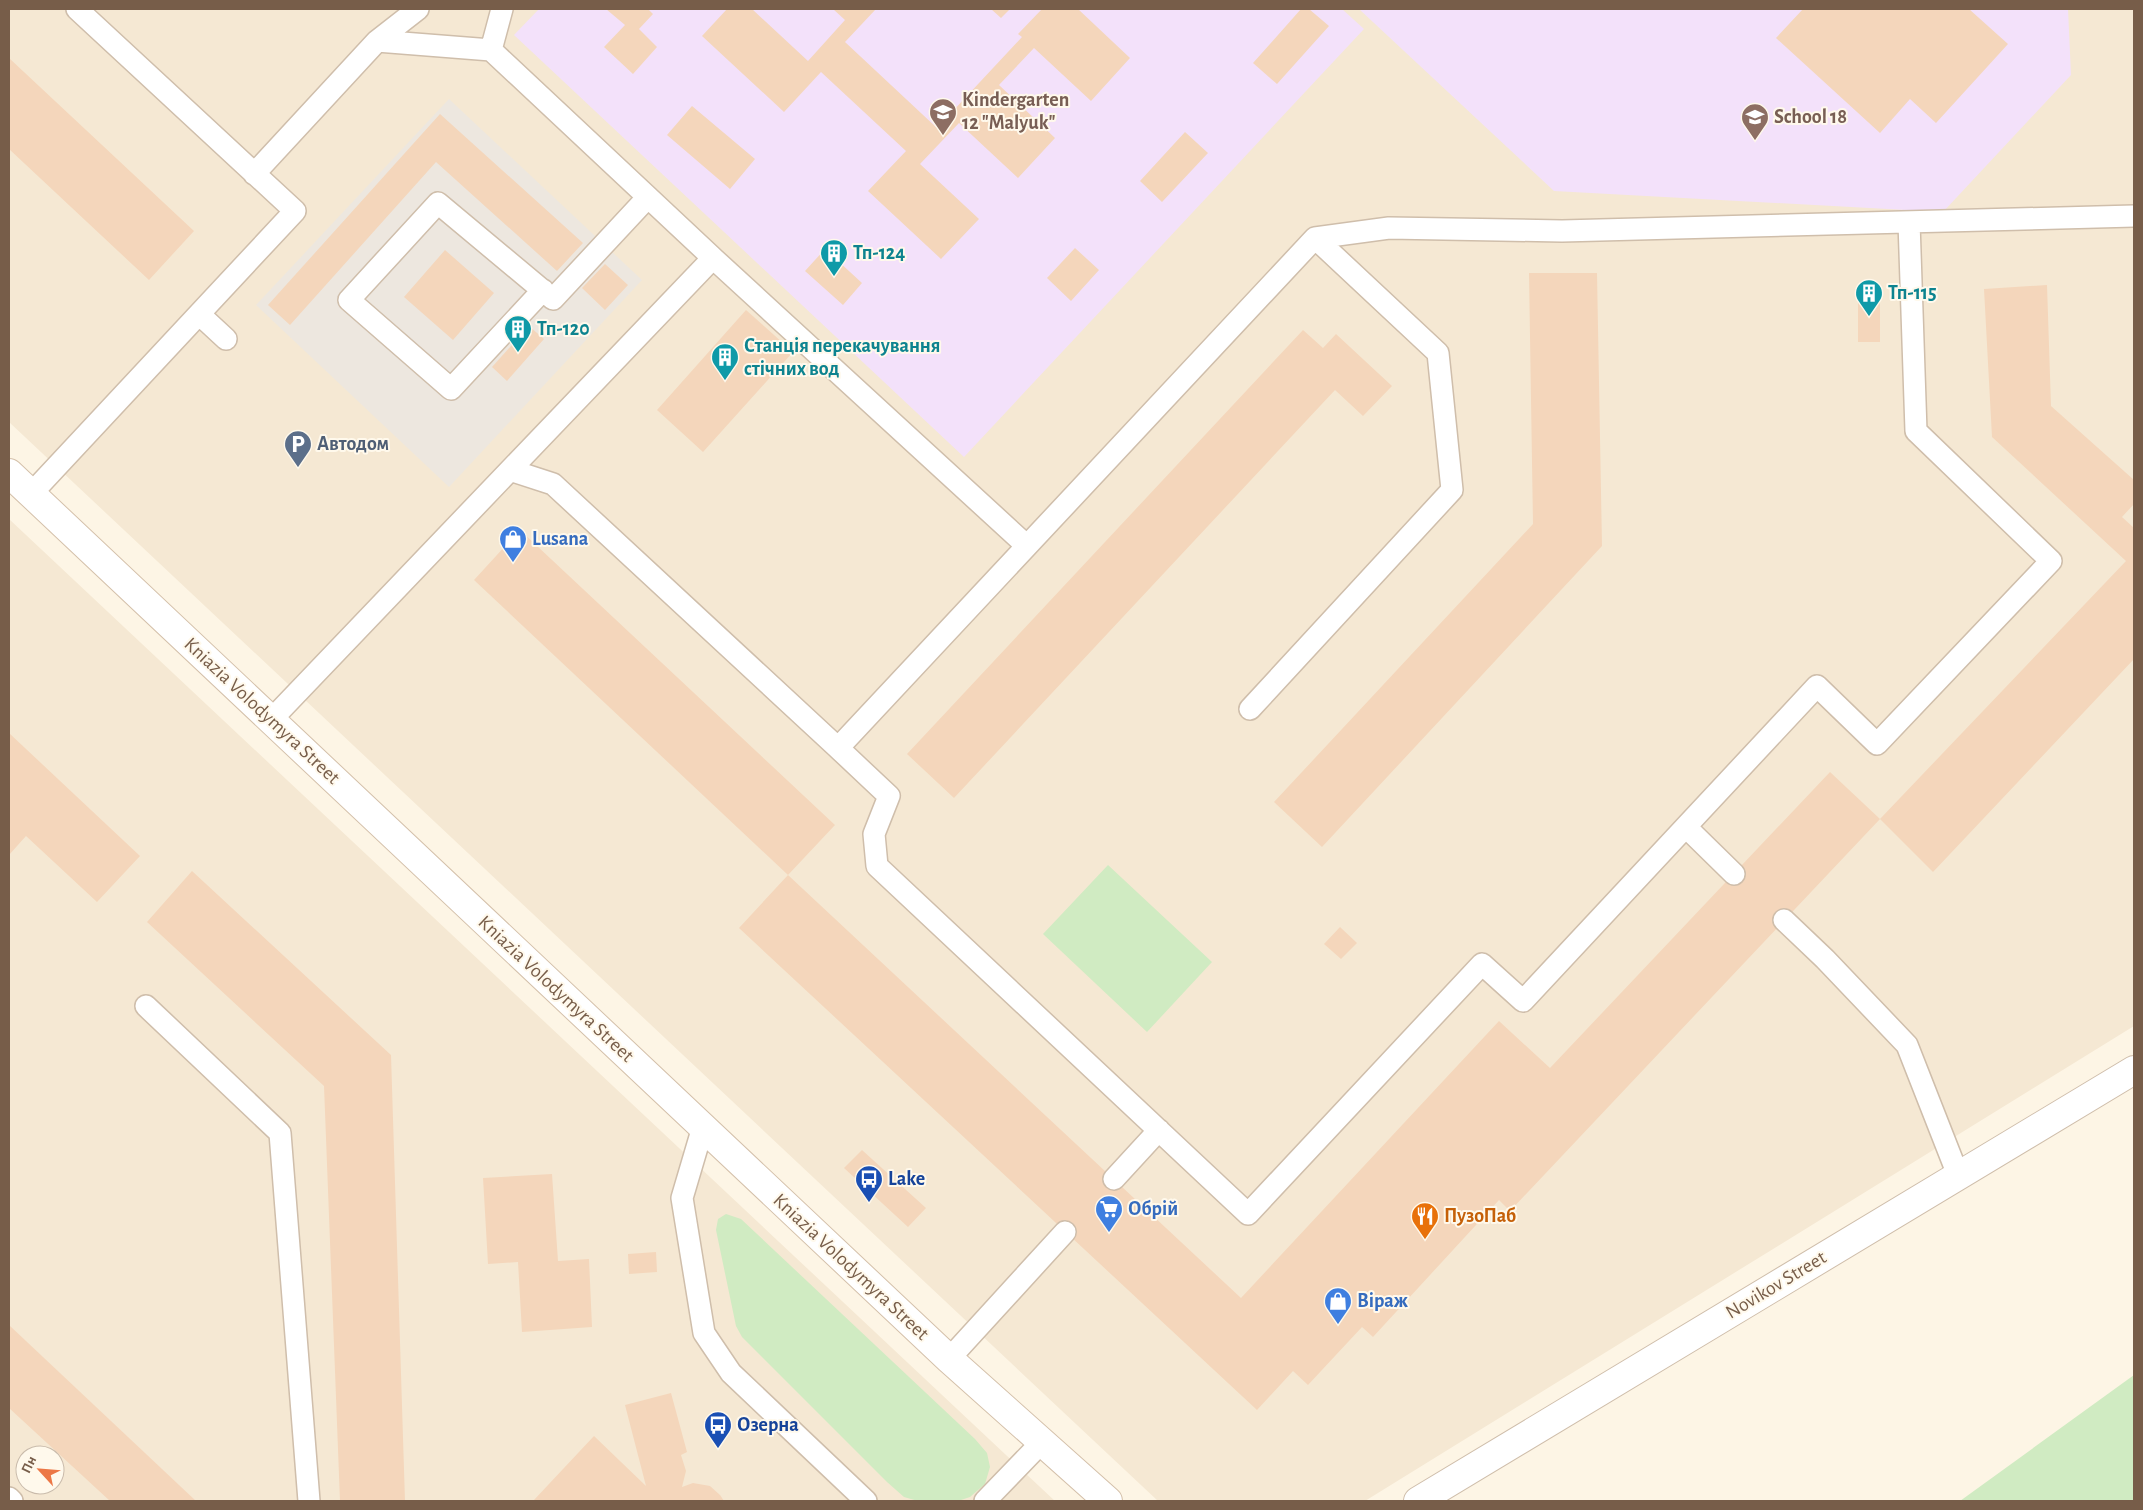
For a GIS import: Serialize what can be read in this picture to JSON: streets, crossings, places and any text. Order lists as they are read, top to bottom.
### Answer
{
  "streets": {
    "main road": ["Kniazia Volodymyra Street", "Novikov Street"]
  },
  "places": {
    "school or university": ["Kindergarten 12 \"Malyuk\"", "School 18"],
    "building": [
      "Тп-124",
      "Тп-115",
      "Тп-120",
      "Станція перекачування стічних вод"
    ],
    "parking": ["Автодом"],
    "shop": ["Lusana", "Віраж"],
    "bus stop": ["Lake", "Озерна"],
    "supermarket": ["Обрiй"],
    "restaurant": ["ПузоПаб"]
  },
  "north": "top left"
}
